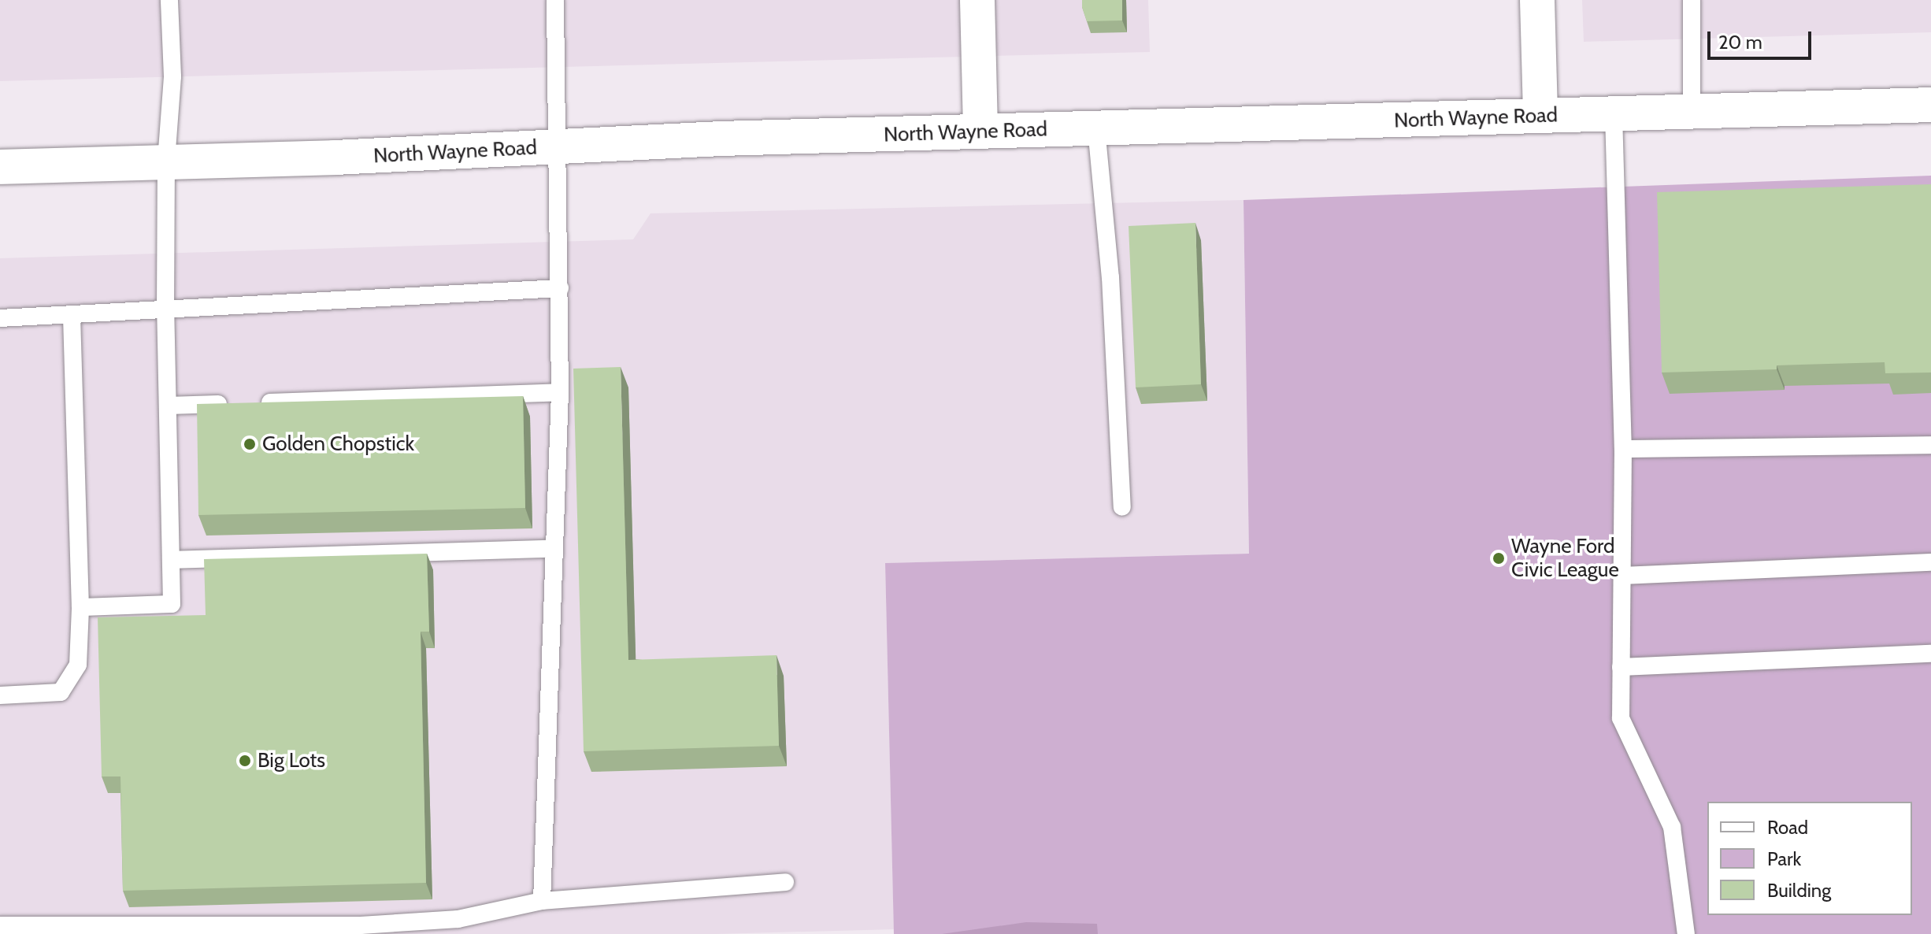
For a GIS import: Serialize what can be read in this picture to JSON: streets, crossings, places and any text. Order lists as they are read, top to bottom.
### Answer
{
  "streets": {
    "main road": ["North Wayne Road"]
  },
  "places": ["Golden Chopstick", "Wayne Ford Civic League", "Big Lots"],
  "legend": ["Road", "Park", "Building"],
  "scale_bar": "20 m"
}
